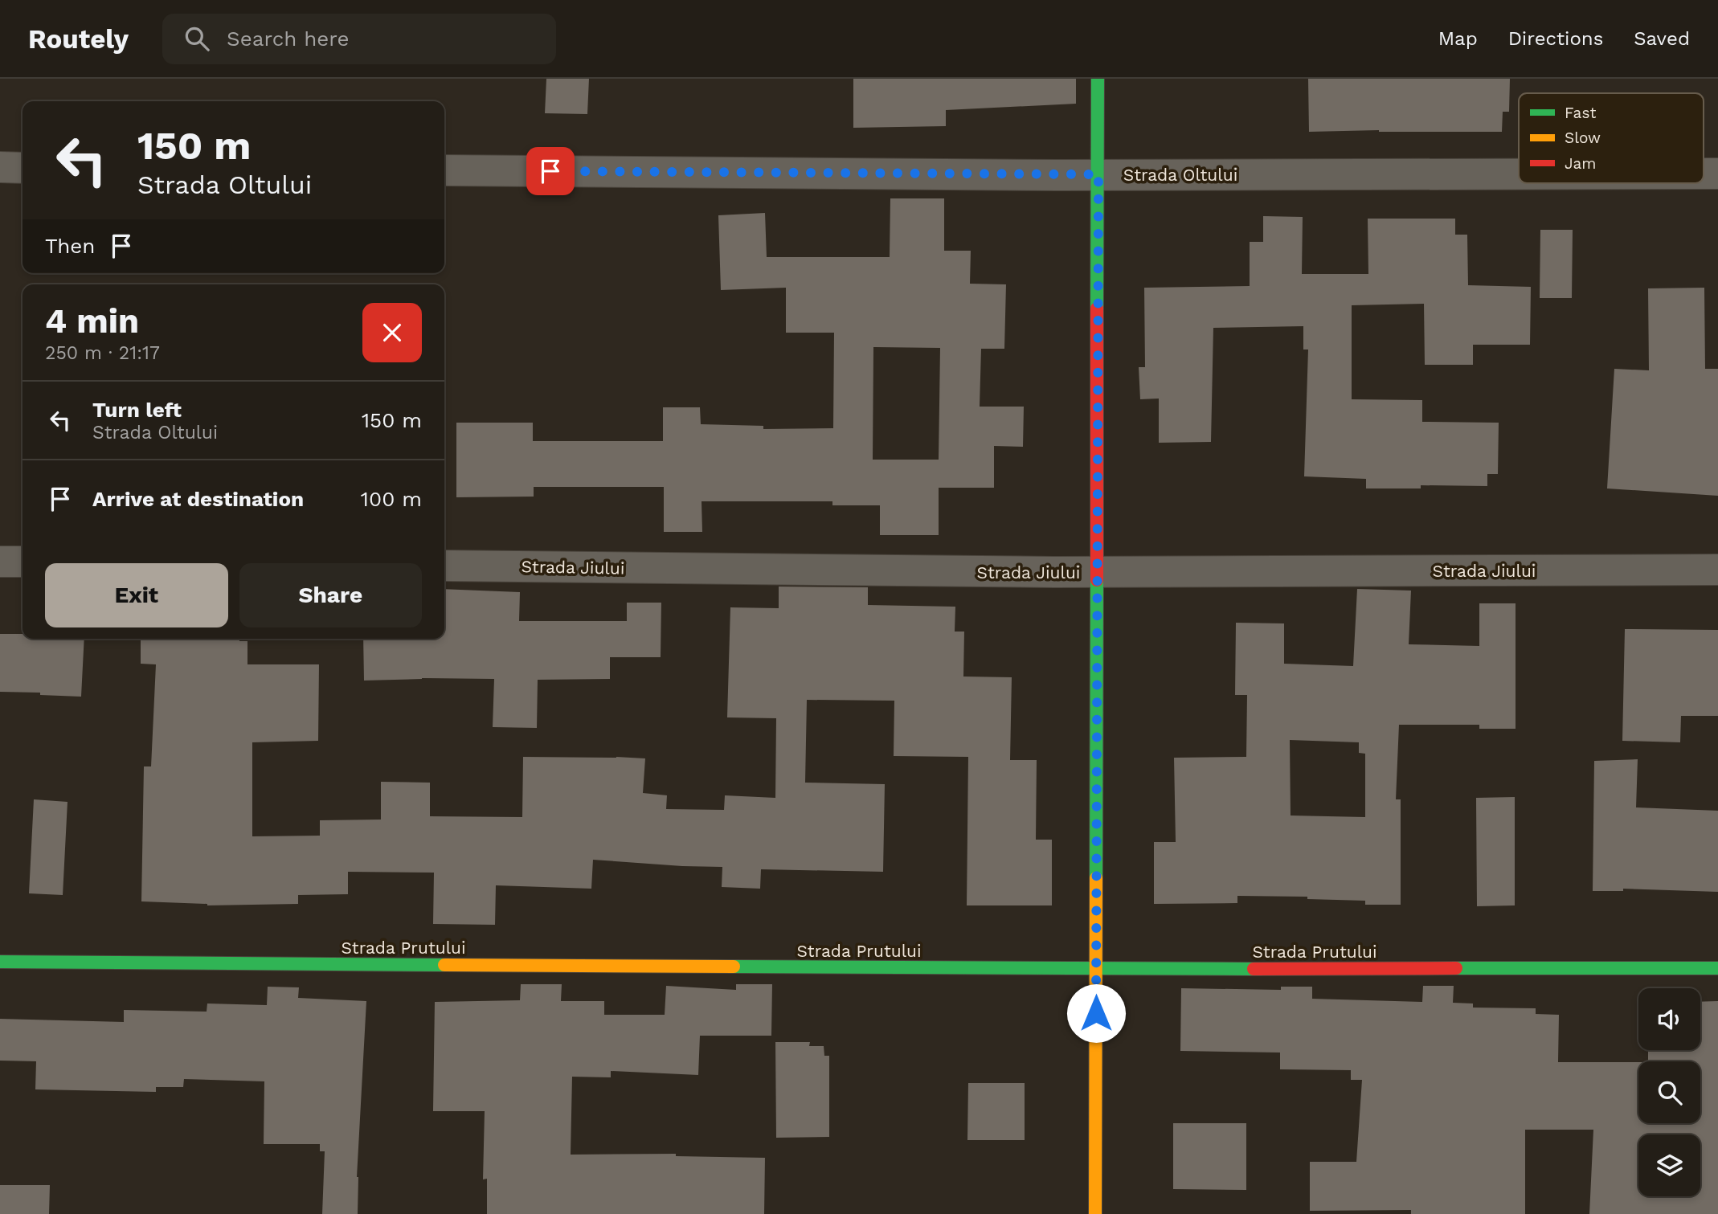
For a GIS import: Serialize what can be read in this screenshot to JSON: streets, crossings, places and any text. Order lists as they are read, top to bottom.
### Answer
{
  "streets": {
    "street": ["Strada Oltului", "Strada Jiului", "Strada Prutului"]
  },
  "legend": ["Fast", "Slow", "Jam"],
  "page": {
    "header": "Routely",
    "search": "Search here",
    "nav": ["Map", "Directions", "Saved"],
    "turn": ["150 m", "Strada Oltului"],
    "then": "Then",
    "heading": ["4 min", "250 m · 21:17"],
    "list": [
      {
        "name": "Turn left",
        "note": "Strada Oltului",
        "value": "150 m"
      },
      {
        "name": "Arrive at destination",
        "value": "100 m"
      }
    ],
    "buttons": ["Exit", "Share"]
  }
}
